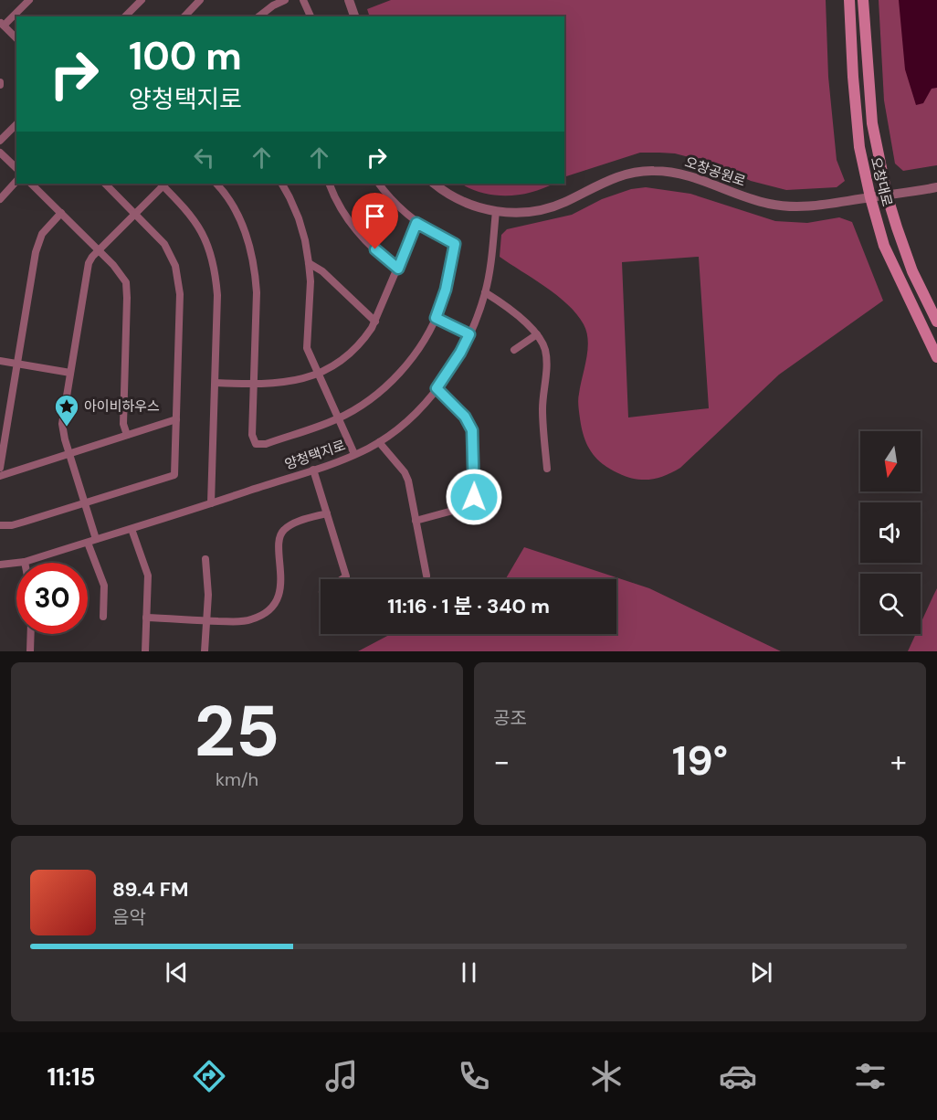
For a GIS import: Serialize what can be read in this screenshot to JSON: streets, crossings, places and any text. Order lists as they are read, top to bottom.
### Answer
{
  "streets": {
    "main road": ["오창대로"],
    "street": ["오창공원로", "양청택지로"]
  },
  "crossings": [
    ["오창공원로", "오창대로"],
    ["오창공원로", "양청택지로"]
  ],
  "places": {
    "place": ["아이비하우스"]
  },
  "north": "bottom",
  "page": {
    "turn": ["100 m", "양청택지로"],
    "limit": "30",
    "trip": "11:16 · 1 분 · 340 m",
    "tile": [
      ["25", "km/h"],
      "공조"
    ],
    "heat": ["−", "19°", "+"],
    "song": ["89.4 FM", "음악"],
    "tabs": "11:15"
  }
}
